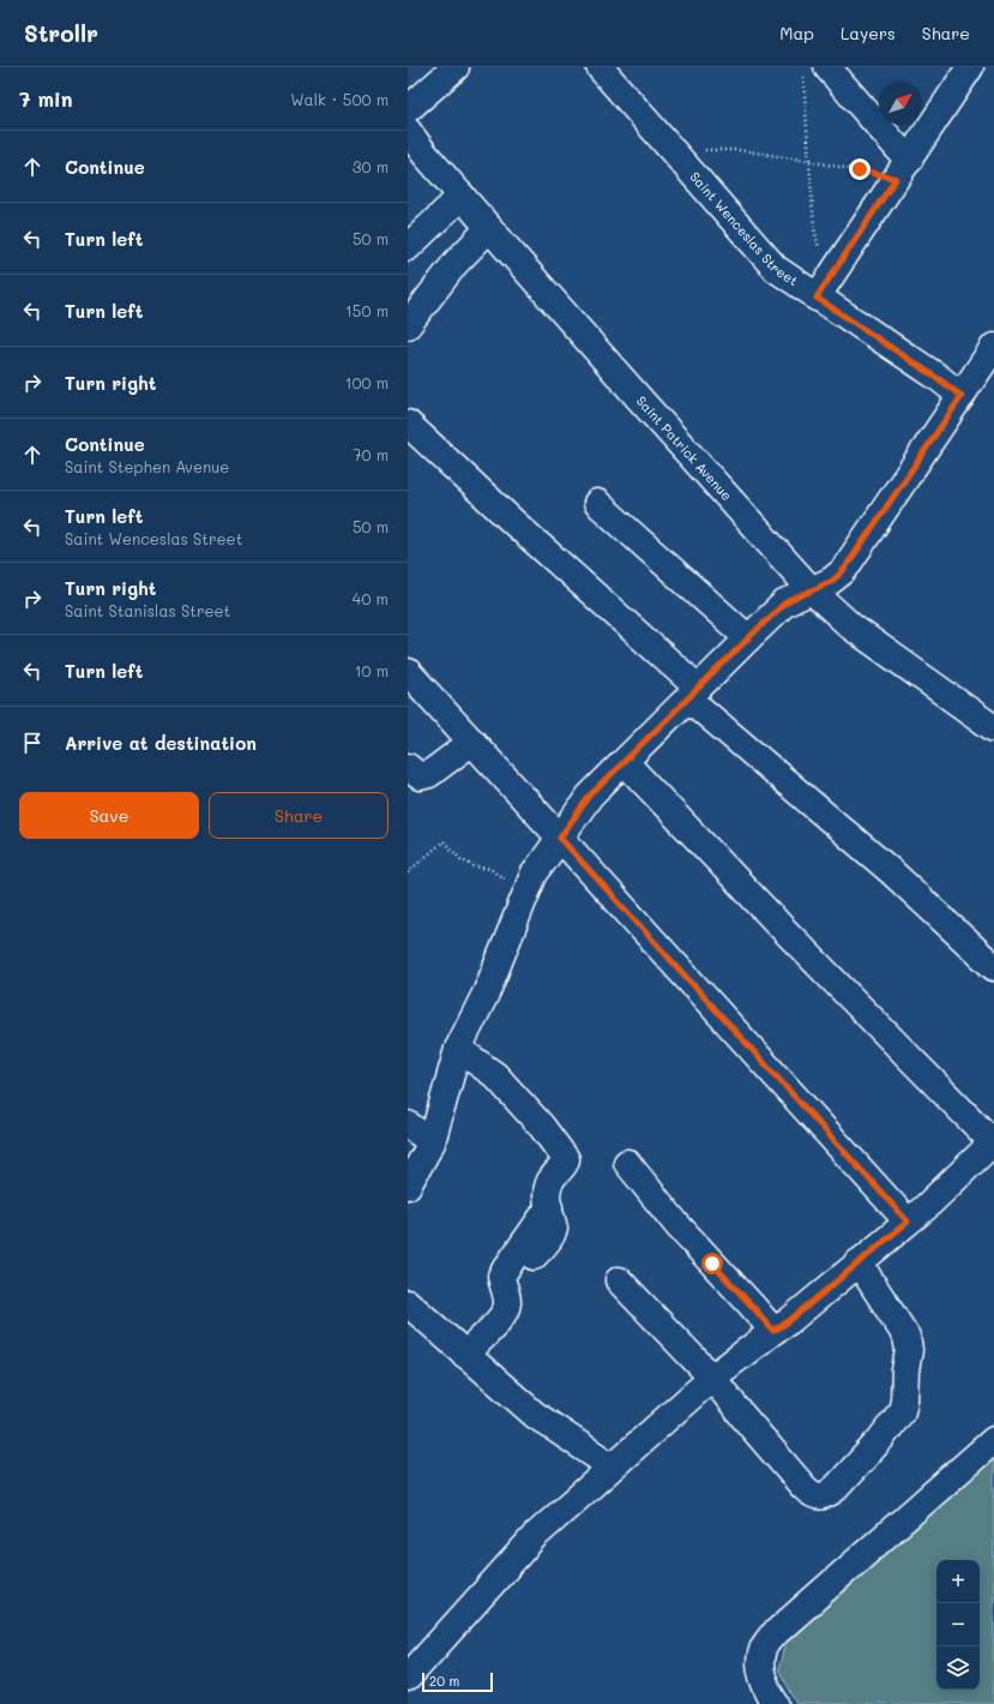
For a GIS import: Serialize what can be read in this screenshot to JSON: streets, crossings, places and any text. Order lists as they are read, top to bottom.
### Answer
{
  "streets": {
    "street": ["Saint Wenceslas Street", "Saint Patrick Avenue"]
  },
  "scale_bar": "20 m",
  "north": "top right",
  "page": {
    "header": "Strollr",
    "nav": ["Map", "Layers", "Share"],
    "heading": ["7 min", "Walk · 500 m"],
    "list": [
      ["Continue", "30 m"],
      ["Turn left", "50 m"],
      ["Turn left", "150 m"],
      ["Turn right", "100 m"],
      ["Continue", "Saint Stephen Avenue", "70 m"],
      ["Turn left", "Saint Wenceslas Street", "50 m"],
      ["Turn right", "Saint Stanislas Street", "40 m"],
      ["Turn left", "10 m"],
      "Arrive at destination"
    ],
    "buttons": ["Save", "Share"],
    "map_buttons": ["+", "−"],
    "scale": "20 m"
  }
}
